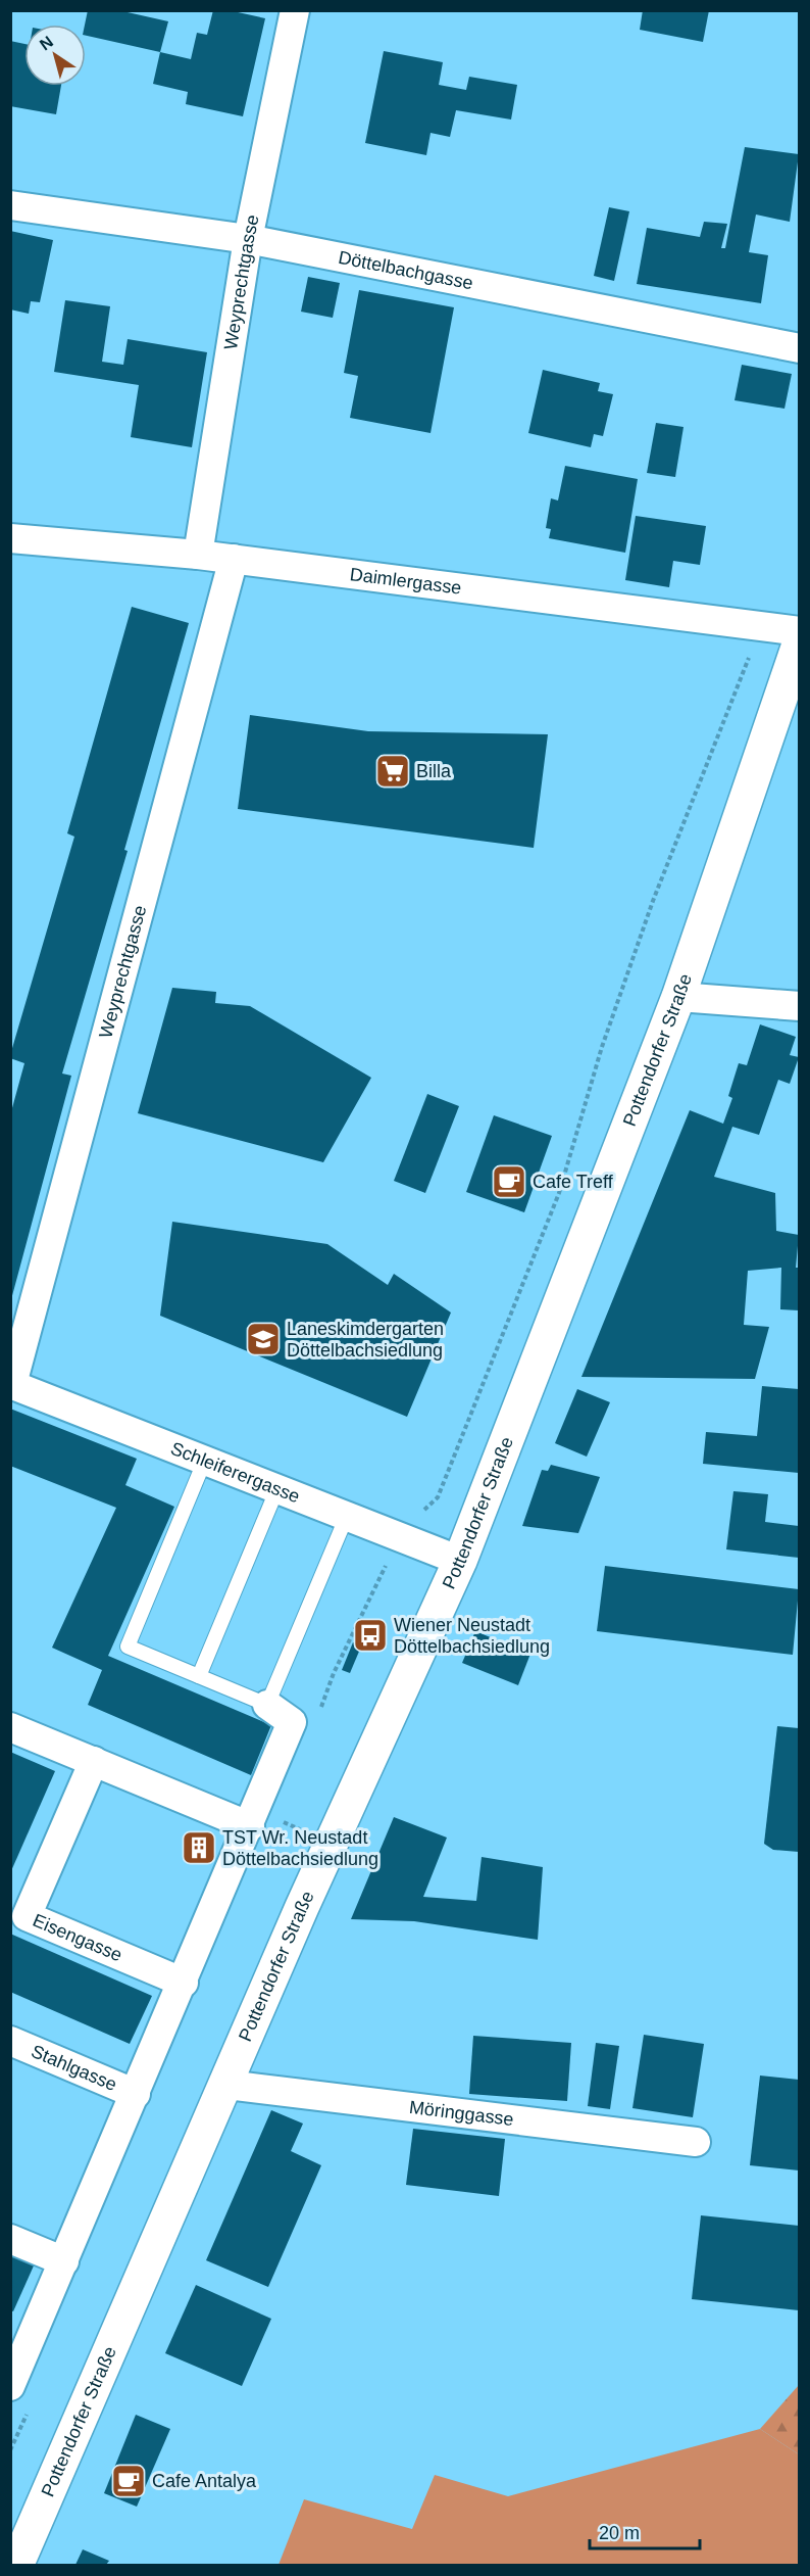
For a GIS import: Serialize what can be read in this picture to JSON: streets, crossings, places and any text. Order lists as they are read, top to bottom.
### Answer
{
  "streets": {
    "main road": ["Pottendorfer Straße"],
    "street": [
      "Döttelbachgasse",
      "Weyprechtgasse",
      "Daimlergasse",
      "Schleiferergasse",
      "Eisengasse",
      "Stahlgasse",
      "Möringgasse"
    ]
  },
  "crossings": [
    ["Döttelbachgasse", "Weyprechtgasse"],
    ["Weyprechtgasse", "Daimlergasse"],
    ["Weyprechtgasse", "Schleiferergasse"],
    ["Pottendorfer Straße", "Schleiferergasse"],
    ["Pottendorfer Straße", "Möringgasse"]
  ],
  "places": {
    "supermarket": ["Billa"],
    "cafe": ["Cafe Treff", "Cafe Antalya"],
    "school or university": ["Laneskimdergarten Döttelbachsiedlung"],
    "bus stop": ["Wiener Neustadt Döttelbachsiedlung"],
    "building": ["TST Wr. Neustadt Döttelbachsiedlung"]
  },
  "scale_bar": "20 m",
  "north": "top left"
}
